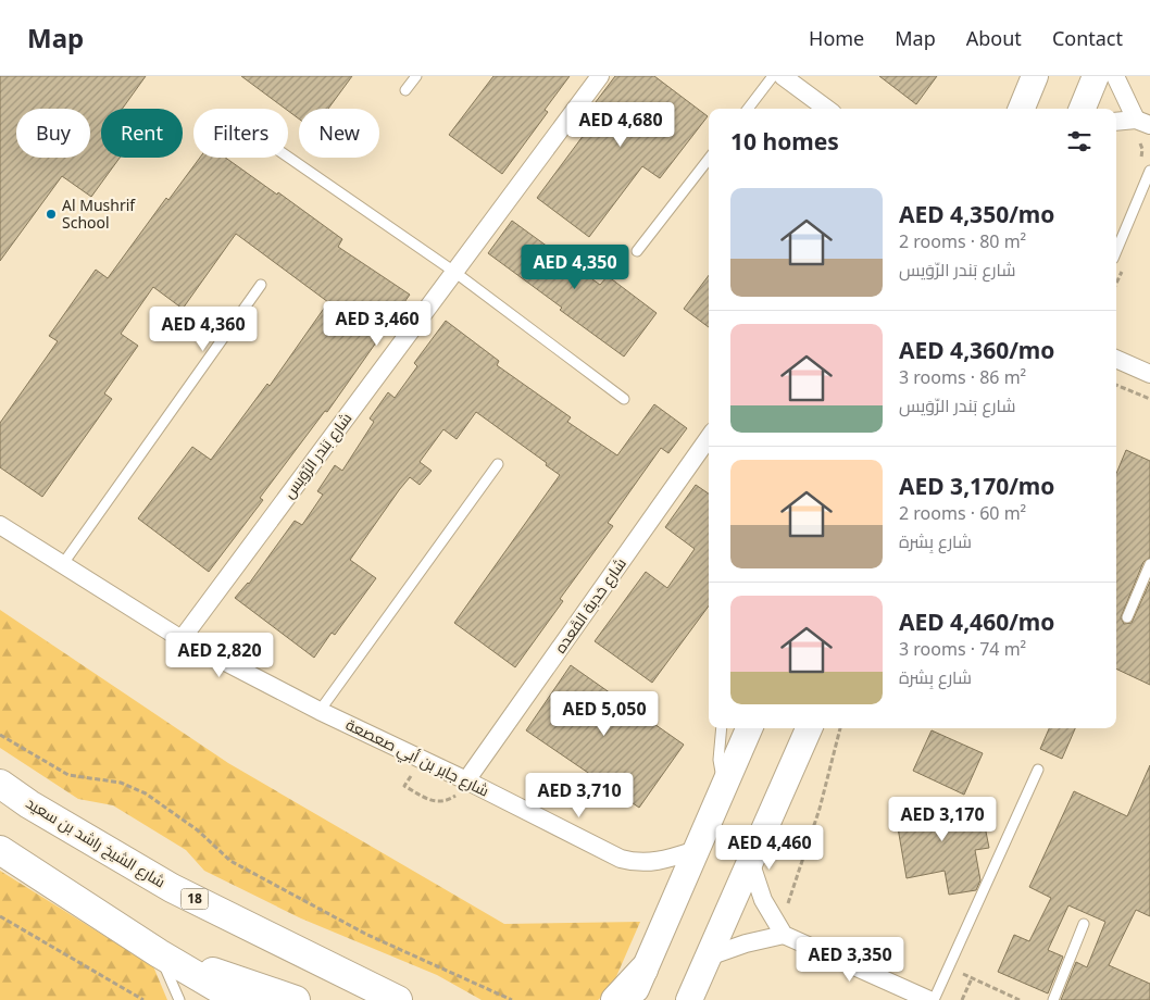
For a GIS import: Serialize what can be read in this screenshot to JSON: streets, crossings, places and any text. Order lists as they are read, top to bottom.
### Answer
{
  "streets": {
    "main road": ["شارع الشيخ راشد بن سعيد", "18"],
    "street": ["شارع بَندر الرّوَيس", "شارع حَدبة القَعده", "شارع جابر بن أبي صعصعة"]
  },
  "crossings": [
    ["شارع بَندر الرّوَيس", "شارع جابر بن أبي صعصعة"],
    ["شارع حَدبة القَعده", "شارع جابر بن أبي صعصعة"]
  ],
  "places": ["Al Mushrif School"],
  "page": {
    "header": "Map",
    "nav": [
      "Home",
      "Map",
      "About",
      "Contact"
    ],
    "price": [
      "AED 4,680",
      "AED 4,350",
      "AED 3,460",
      "AED 4,360",
      "AED 2,820",
      "AED 5,050",
      "AED 3,710",
      "AED 3,170",
      "AED 4,460",
      "AED 3,350"
    ],
    "chip": [
      "Buy",
      "Rent",
      "Filters",
      "New"
    ],
    "heading": "10 homes",
    "list": [
      {
        "name": "AED 4,350/mo",
        "note": "2 rooms · 80 m² · شارع بَندر الرّوَيس"
      },
      {
        "name": "AED 4,360/mo",
        "note": "3 rooms · 86 m² · شارع بَندر الرّوَيس"
      },
      {
        "name": "AED 3,170/mo",
        "note": "2 rooms · 60 m² · شارع بِشرة"
      },
      {
        "name": "AED 4,460/mo",
        "note": "3 rooms · 74 m² · شارع بِشرة"
      }
    ]
  }
}
